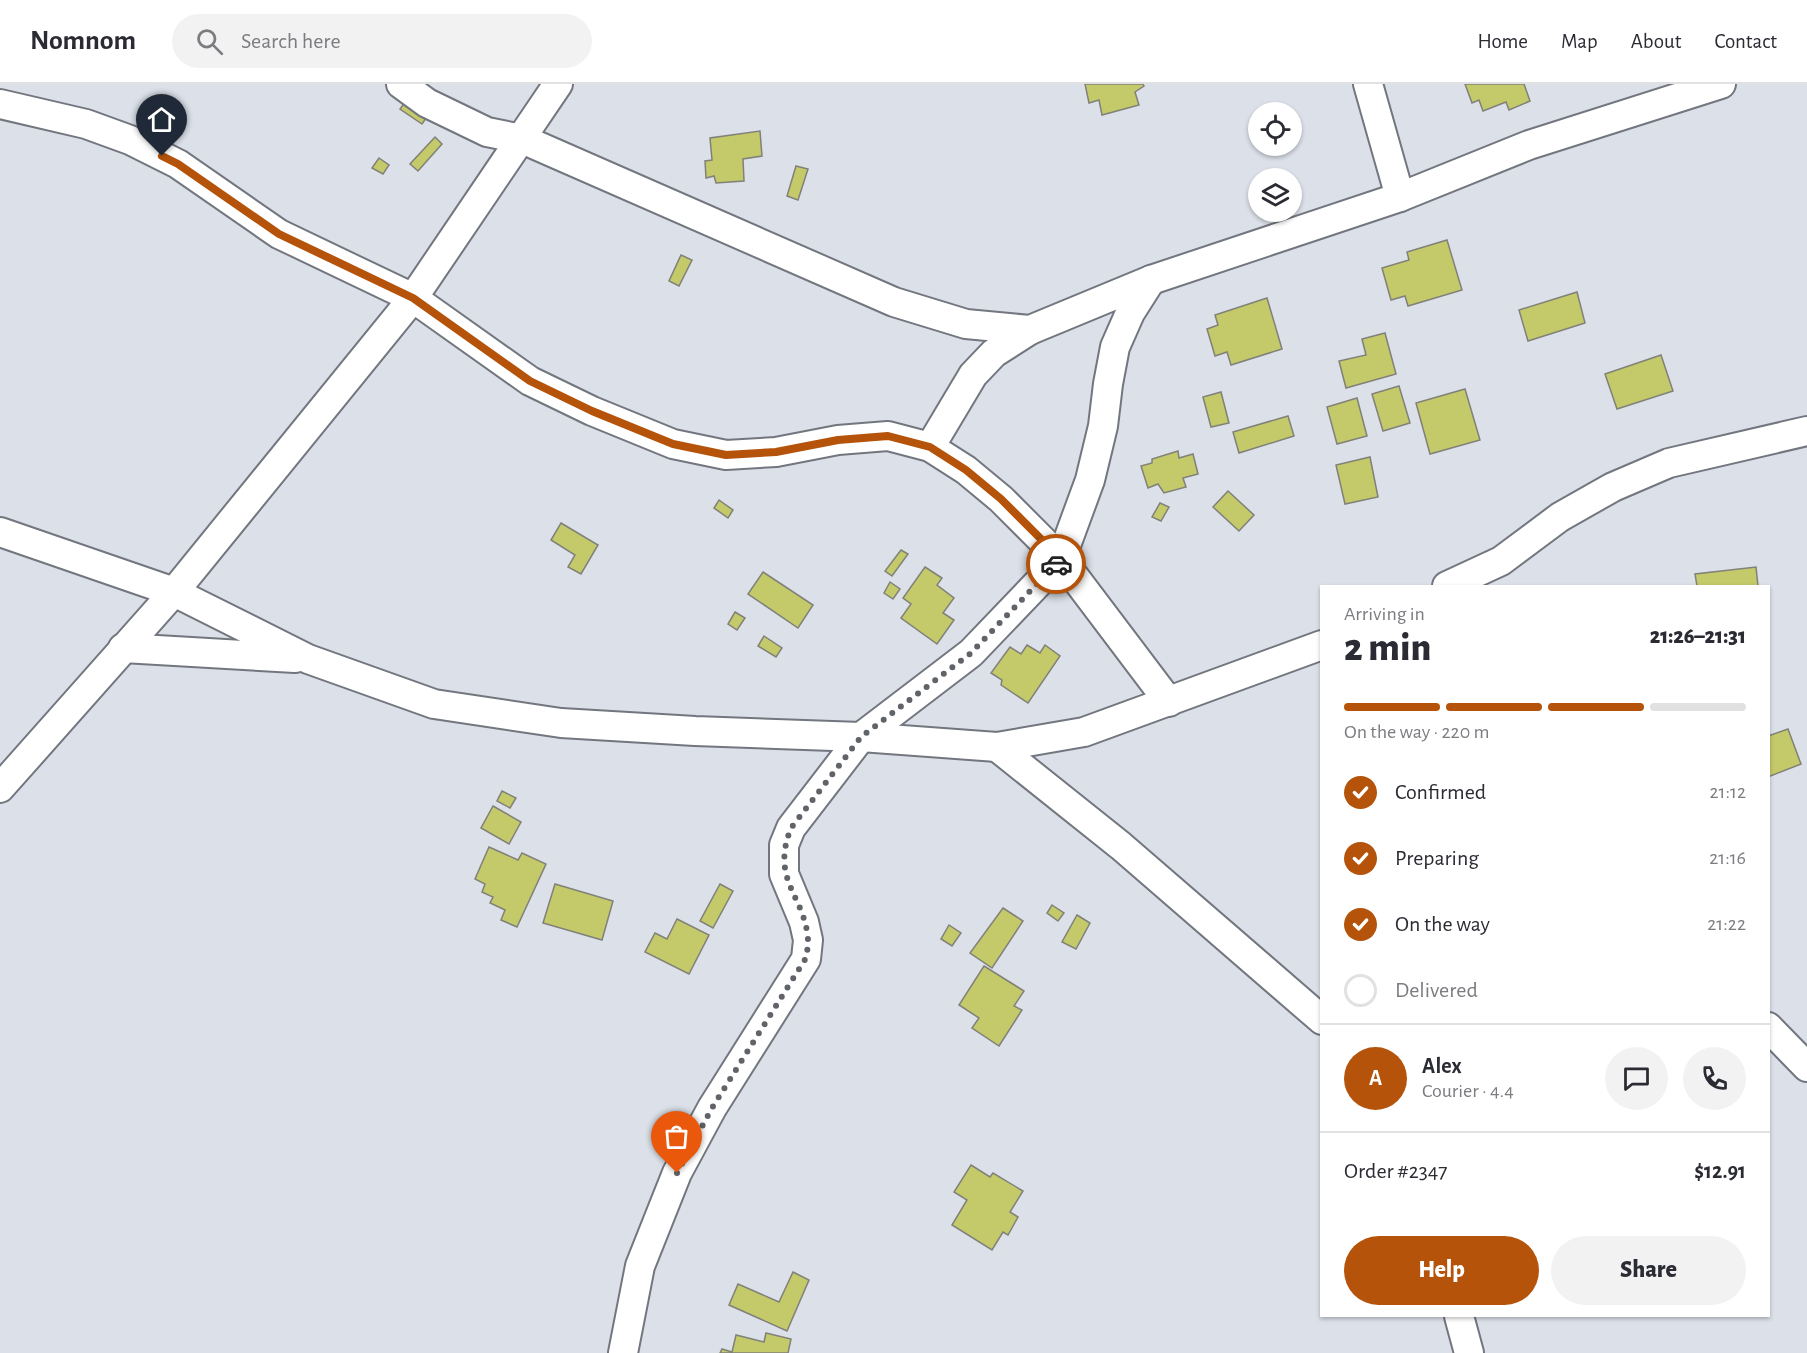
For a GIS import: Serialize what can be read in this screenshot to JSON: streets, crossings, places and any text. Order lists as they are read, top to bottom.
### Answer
{
  "page": {
    "header": "Nomnom",
    "search": "Search here",
    "nav": [
      "Home",
      "Map",
      "About",
      "Contact"
    ],
    "heading": ["2 min", "Arriving in", "21:26–21:31"],
    "panel": [
      "Alex",
      "Courier · 4.4",
      "Order #2347",
      "$12.91"
    ],
    "bar": "On the way · 220 m",
    "list": [
      ["Confirmed", "21:12"],
      ["Preparing", "21:16"],
      ["On the way", "21:22"],
      "Delivered"
    ],
    "round": "A",
    "buttons": ["Help", "Share"]
  }
}
